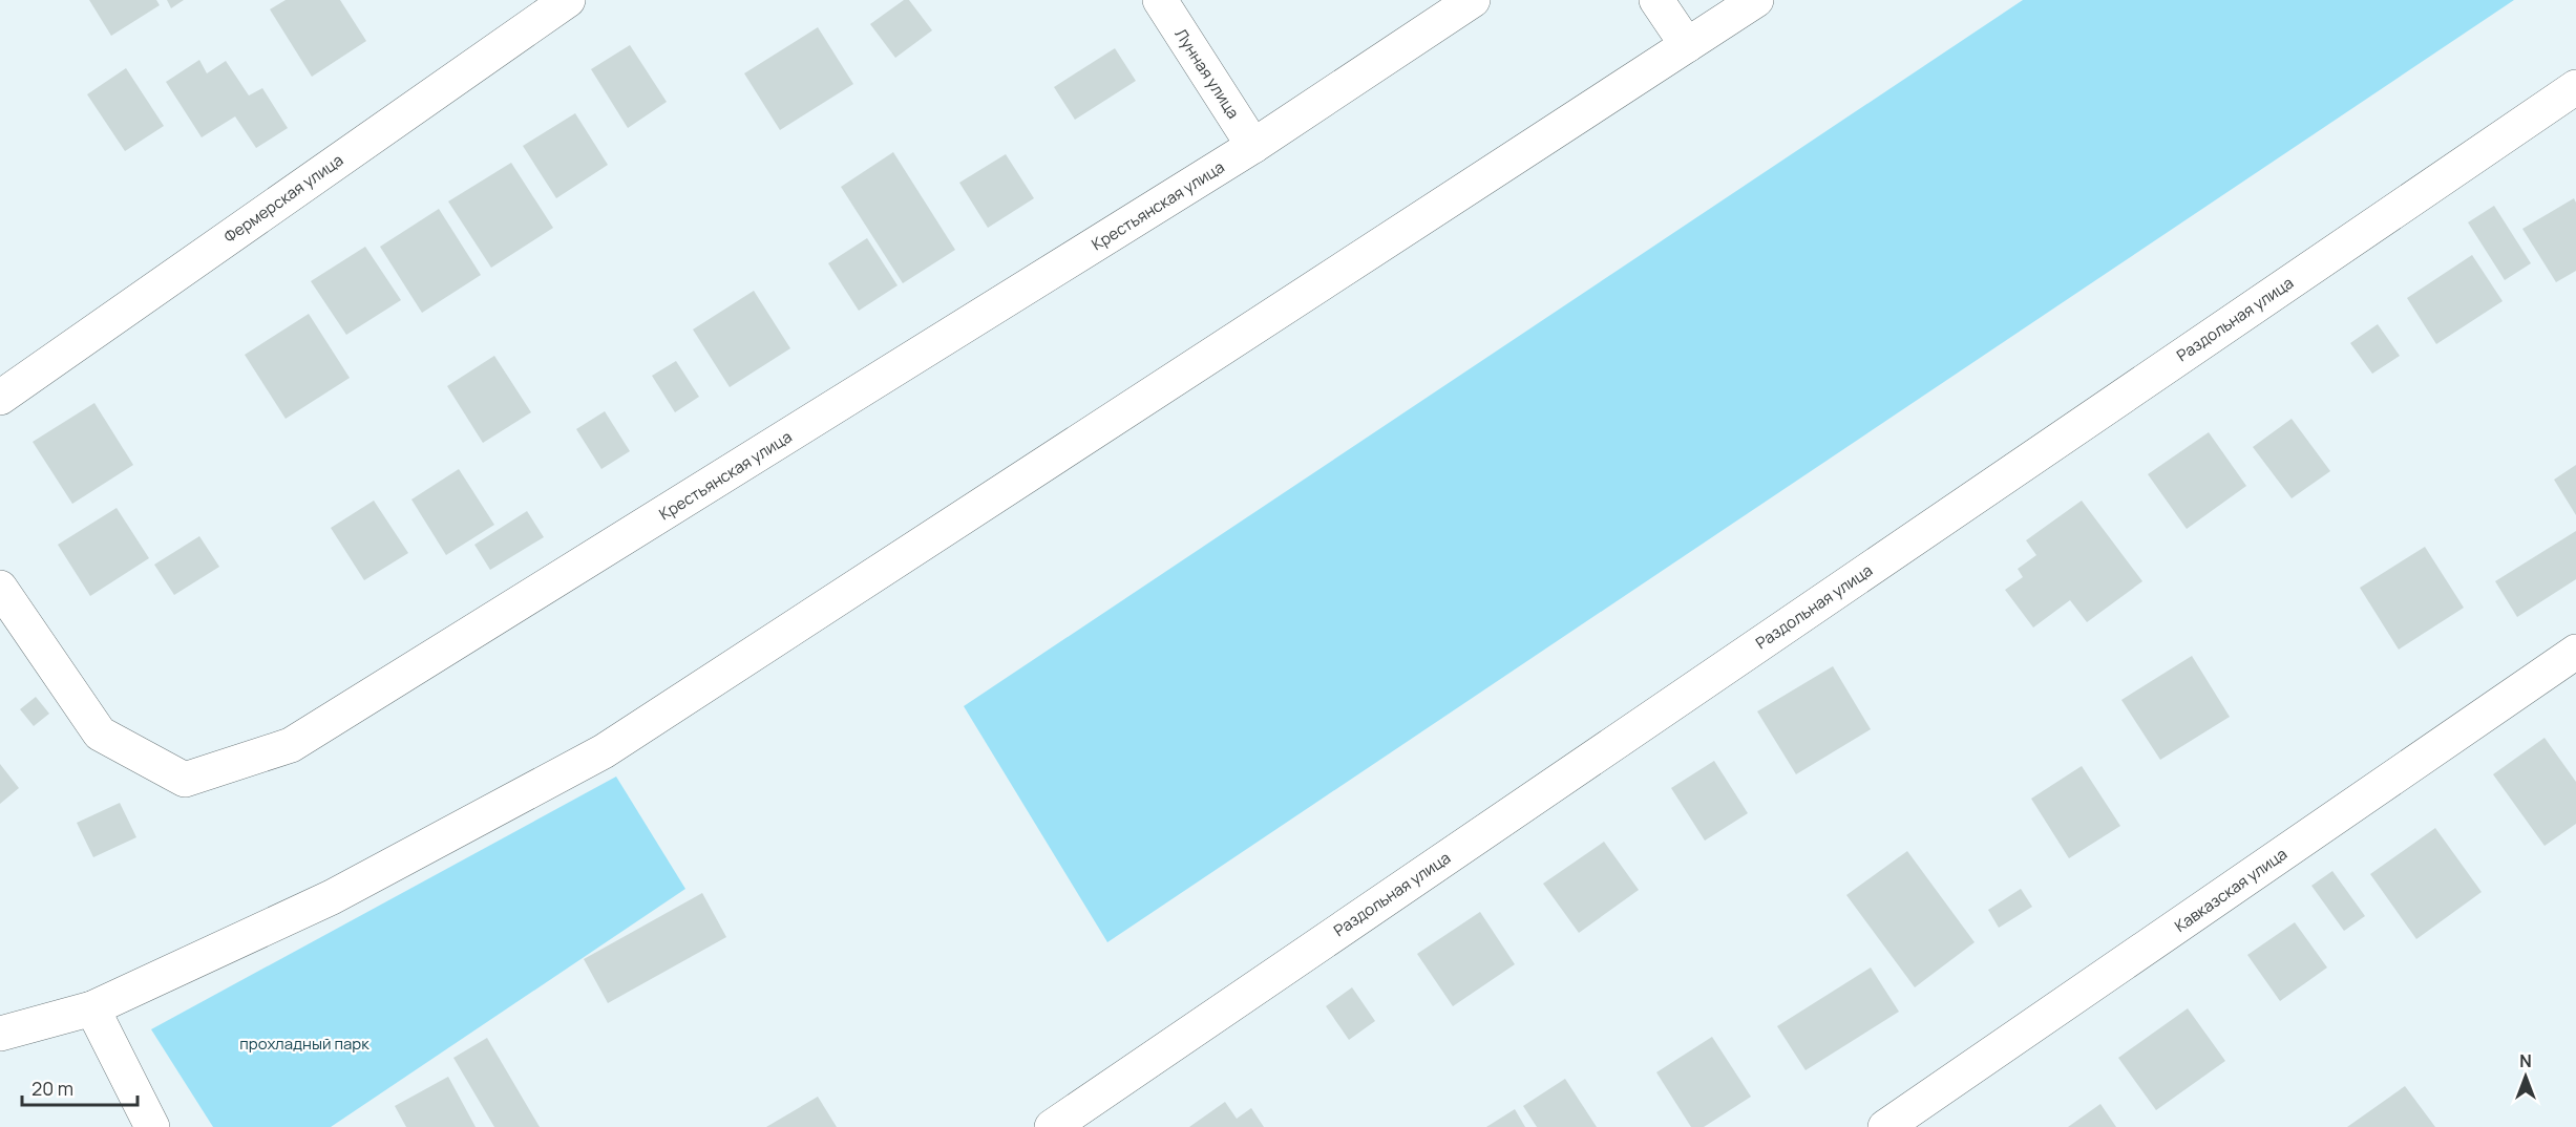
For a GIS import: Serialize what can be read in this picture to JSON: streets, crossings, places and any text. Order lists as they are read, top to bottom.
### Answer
{
  "streets": {
    "street": [
      "Лунная улица",
      "Фермерская улица",
      "Крестьянская улица",
      "Раздольная улица",
      "Кавказская улица"
    ]
  },
  "crossings": [
    ["Лунная улица", "Крестьянская улица"]
  ],
  "parks": ["прохладный парк"],
  "scale_bar": "20 m",
  "north": "top"
}
